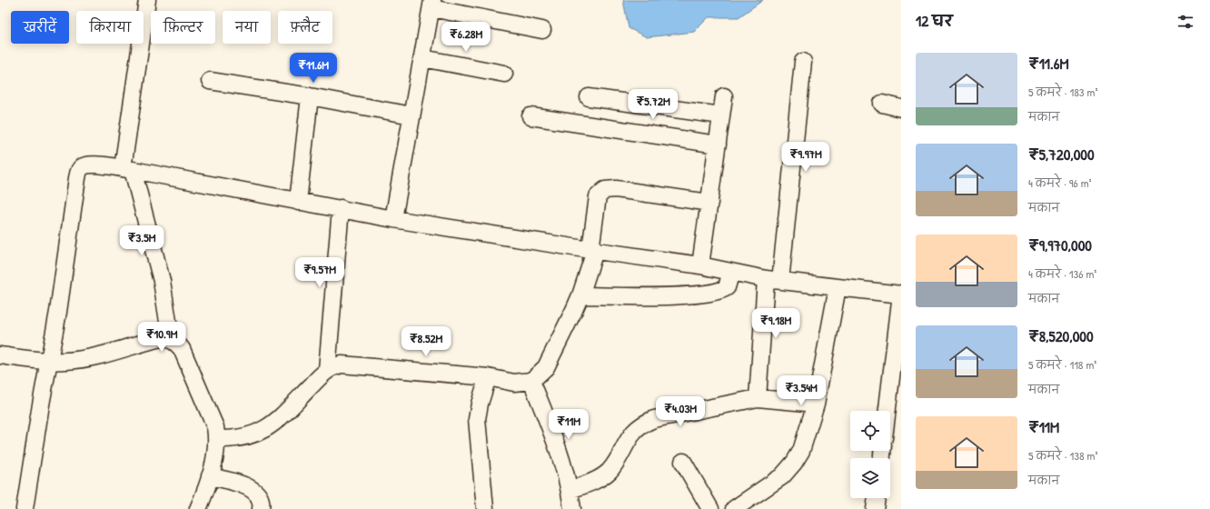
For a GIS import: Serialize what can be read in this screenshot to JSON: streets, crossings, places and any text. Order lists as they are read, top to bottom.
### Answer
{
  "page": {
    "heading": "12 घर",
    "chip": [
      "खरीदें",
      "किराया",
      "फ़िल्टर",
      "नया",
      "फ़्लैट"
    ],
    "price": [
      "₹6.28M",
      "₹11.6M",
      "₹5.72M",
      "₹9.97M",
      "₹3.5M",
      "₹9.57M",
      "₹9.18M",
      "₹10.9M",
      "₹8.52M",
      "₹3.54M",
      "₹4.03M",
      "₹11M"
    ],
    "list": [
      {
        "name": "₹11.6M",
        "note": "5 कमरे · 183 m² · मकान"
      },
      {
        "name": "₹5,720,000",
        "note": "4 कमरे · 96 m² · मकान"
      },
      {
        "name": "₹9,970,000",
        "note": "4 कमरे · 136 m² · मकान"
      },
      {
        "name": "₹8,520,000",
        "note": "5 कमरे · 118 m² · मकान"
      },
      {
        "name": "₹11M",
        "note": "5 कमरे · 138 m² · मकान"
      }
    ]
  }
}
